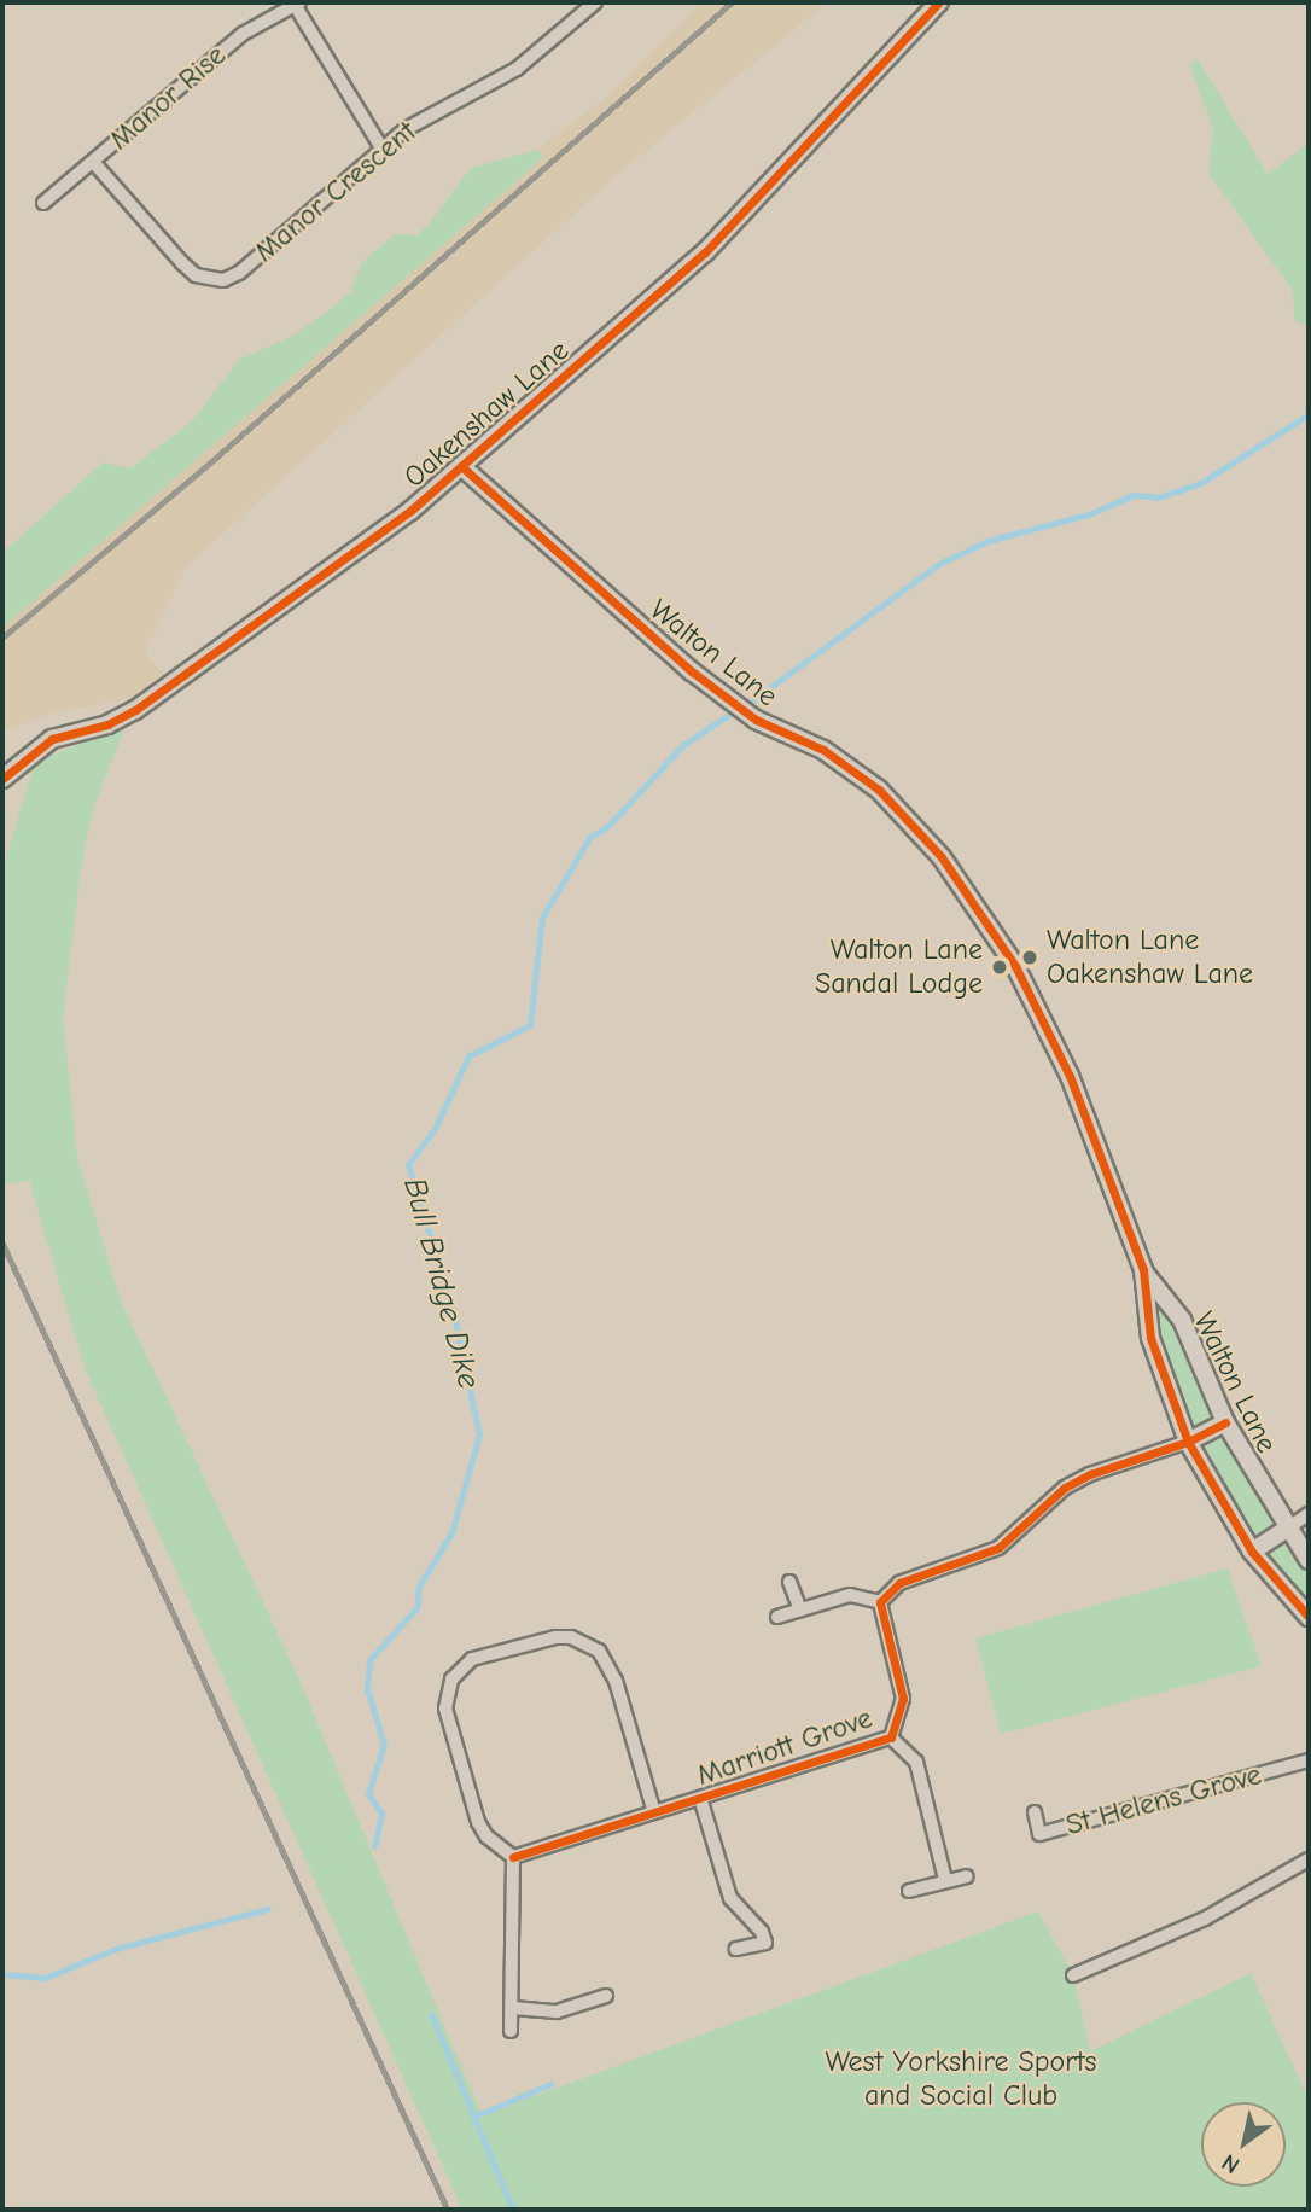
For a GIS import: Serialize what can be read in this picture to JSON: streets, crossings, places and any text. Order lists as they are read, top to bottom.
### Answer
{
  "streets": {
    "street": [
      "Manor Rise",
      "Manor Crescent",
      "Oakenshaw Lane",
      "Walton Lane",
      "Marriott Grove",
      "St Helens Grove"
    ]
  },
  "crossings": [
    ["Manor Rise", "Manor Crescent"],
    ["Oakenshaw Lane", "Walton Lane"]
  ],
  "water": ["Bull Bridge Dike"],
  "parks": ["West Yorkshire Sports and Social Club"],
  "places": ["Walton Lane Oakenshaw Lane", "Walton Lane Sandal Lodge"],
  "north": "bottom left"
}
